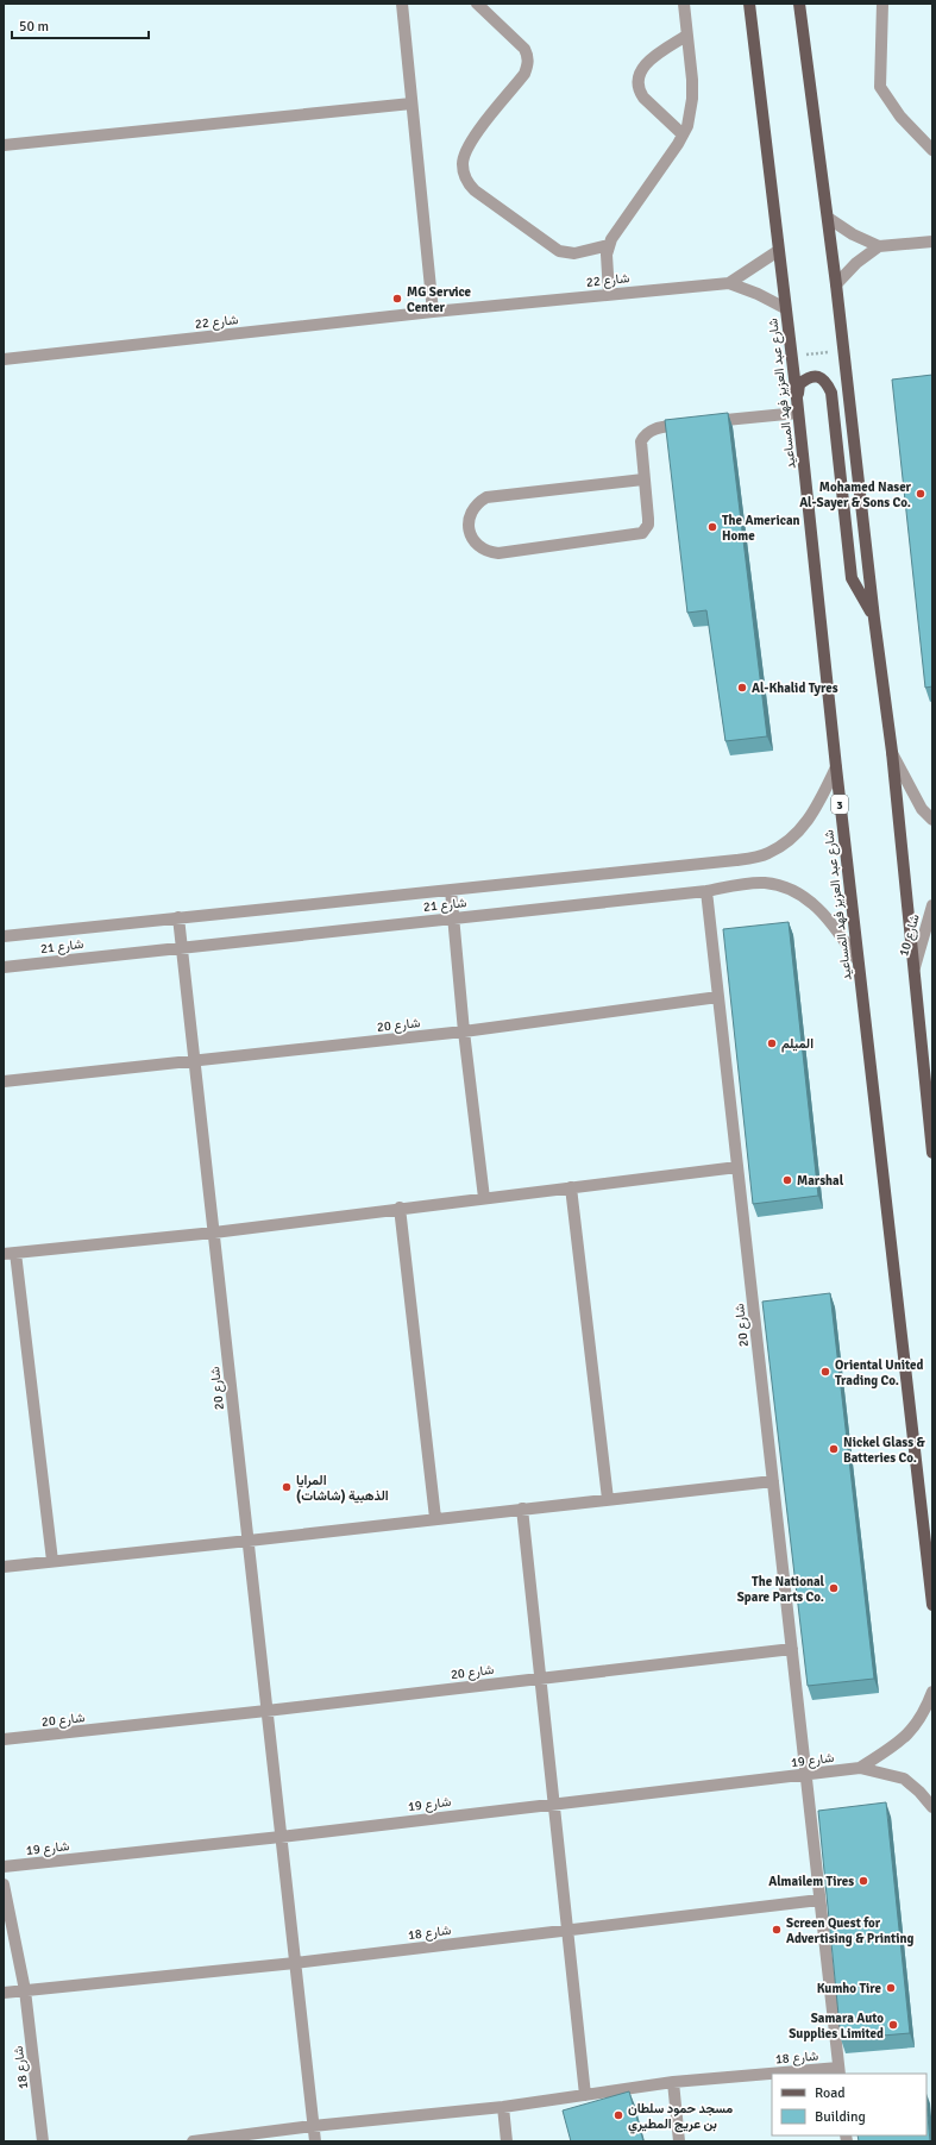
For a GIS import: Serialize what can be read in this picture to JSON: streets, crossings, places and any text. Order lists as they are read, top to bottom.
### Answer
{
  "streets": {
    "main road": ["شارع عبد العزيز فهد المساعيد", "3"],
    "street": [
      "شارع 22",
      "شارع 21",
      "شارع 10",
      "شارع 20",
      "شارع 19",
      "شارع 18"
    ]
  },
  "crossings": [
    ["شارع 22", "شارع عبد العزيز فهد المساعيد"],
    ["شارع عبد العزيز فهد المساعيد", "شارع 21"],
    ["شارع 21", "شارع 20"],
    ["شارع 20", "شارع 19"],
    ["شارع 20", "شارع 18"],
    ["شارع 19", "شارع 18"]
  ],
  "places": [
    "MG Service Center",
    "Mohamed Naser Al-Sayer & Sons Co.",
    "The American Home",
    "Al-Khalid Tyres",
    "الميلم",
    "Marshal",
    "Oriental United Trading Co.",
    "Nickel Glass & Batteries Co.",
    "المرايا الذهبية (شاشات)",
    "The National Spare Parts Co.",
    "Almailem Tires",
    "Screen Quest for Advertising & Printing",
    "Kumho Tire",
    "Samara Auto Supplies Limited",
    "مسجد حمود سلطان بن عريج المطيري"
  ],
  "legend": ["Road", "Building"],
  "scale_bar": "50 m"
}
